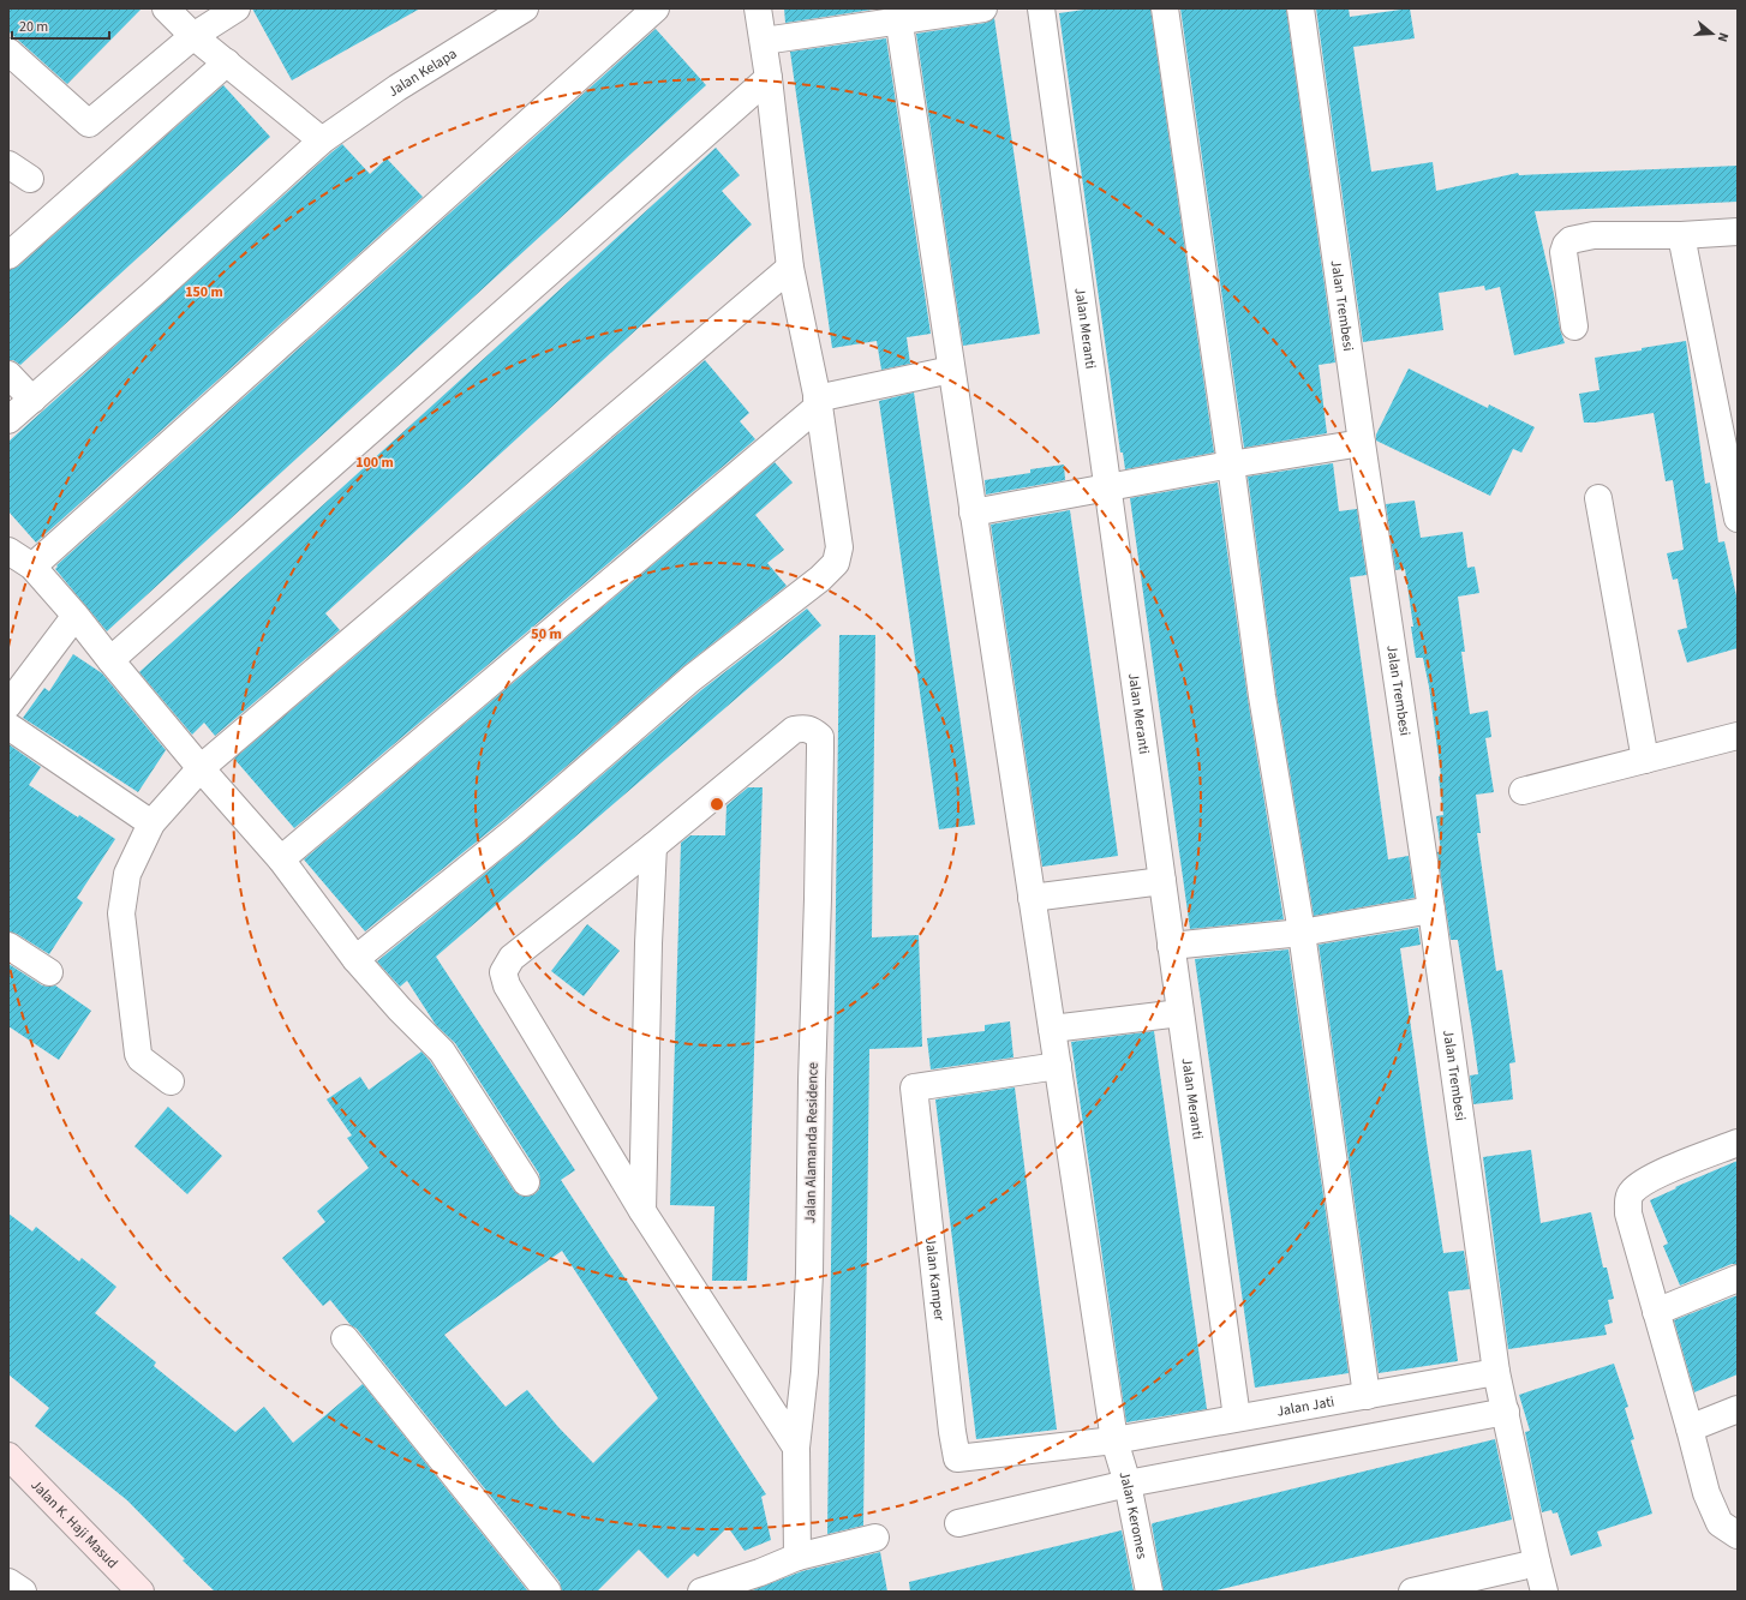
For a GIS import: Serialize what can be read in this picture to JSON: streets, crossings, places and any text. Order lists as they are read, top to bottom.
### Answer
{
  "streets": {
    "street": [
      "Jalan Kelapa",
      "Jalan Trembesi",
      "Jalan Meranti",
      "Jalan Alamanda Residence",
      "Jalan Kamper",
      "Jalan Jati",
      "Jalan Keromes",
      "Jalan K. Haji Masud"
    ]
  },
  "crossings": [
    ["Jalan Trembesi", "Jalan Jati"],
    ["Jalan Meranti", "Jalan Jati"],
    ["Jalan Kamper", "Jalan Jati"],
    ["Jalan Kamper", "Jalan Keromes"],
    ["Jalan Jati", "Jalan Keromes"]
  ],
  "scale_bar": "20 m",
  "north": "right",
  "rings": ["150 m", "100 m", "50 m"]
}
